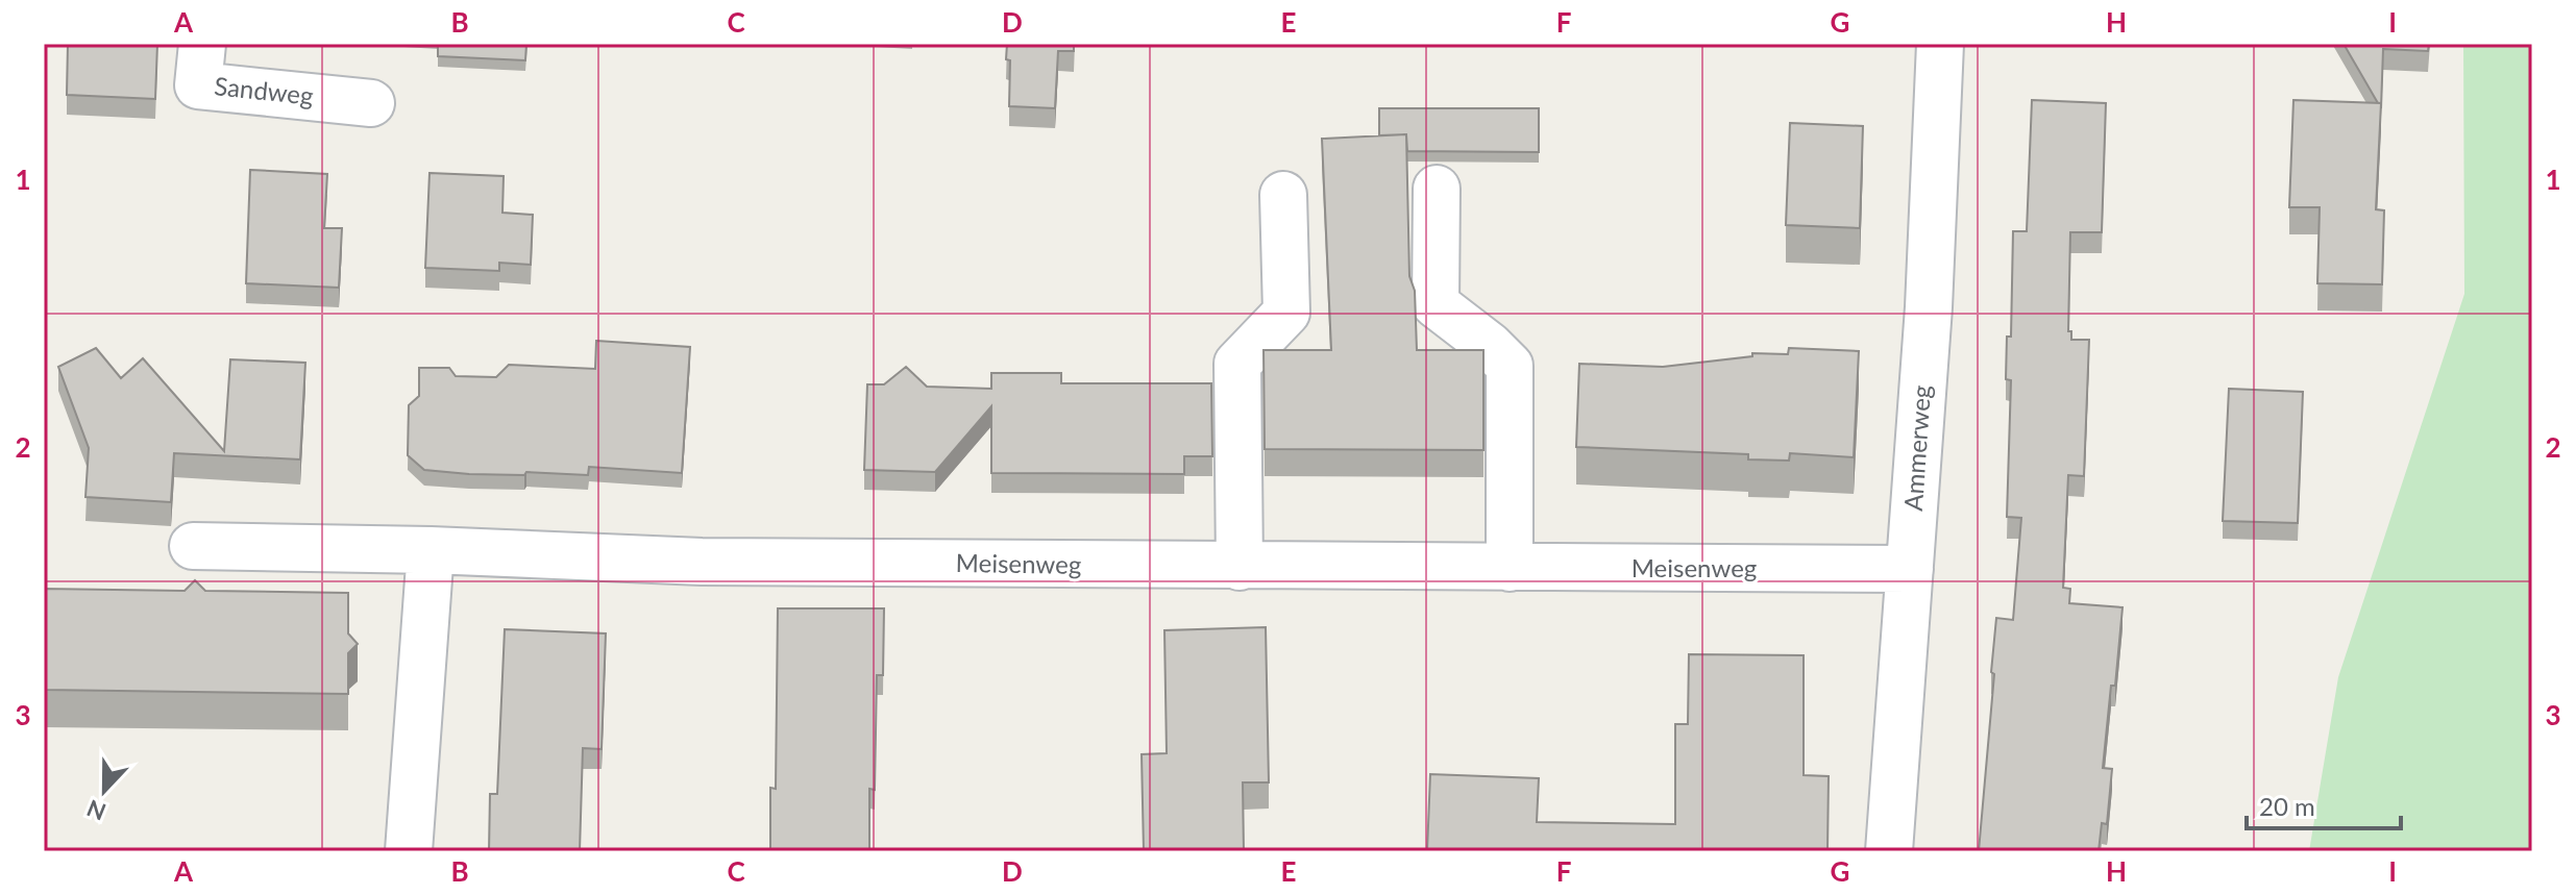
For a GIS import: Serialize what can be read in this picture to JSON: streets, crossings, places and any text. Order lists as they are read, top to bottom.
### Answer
{
  "streets": {
    "street": ["Sandweg", "Ammerweg", "Meisenweg"]
  },
  "crossings": [
    ["Ammerweg", "Meisenweg"]
  ],
  "scale_bar": "20 m",
  "north": "bottom",
  "grid": {
    "columns": [
      "A",
      "B",
      "C",
      "D",
      "E",
      "F",
      "G",
      "H",
      "I"
    ],
    "rows": ["1", "2", "3"]
  }
}
